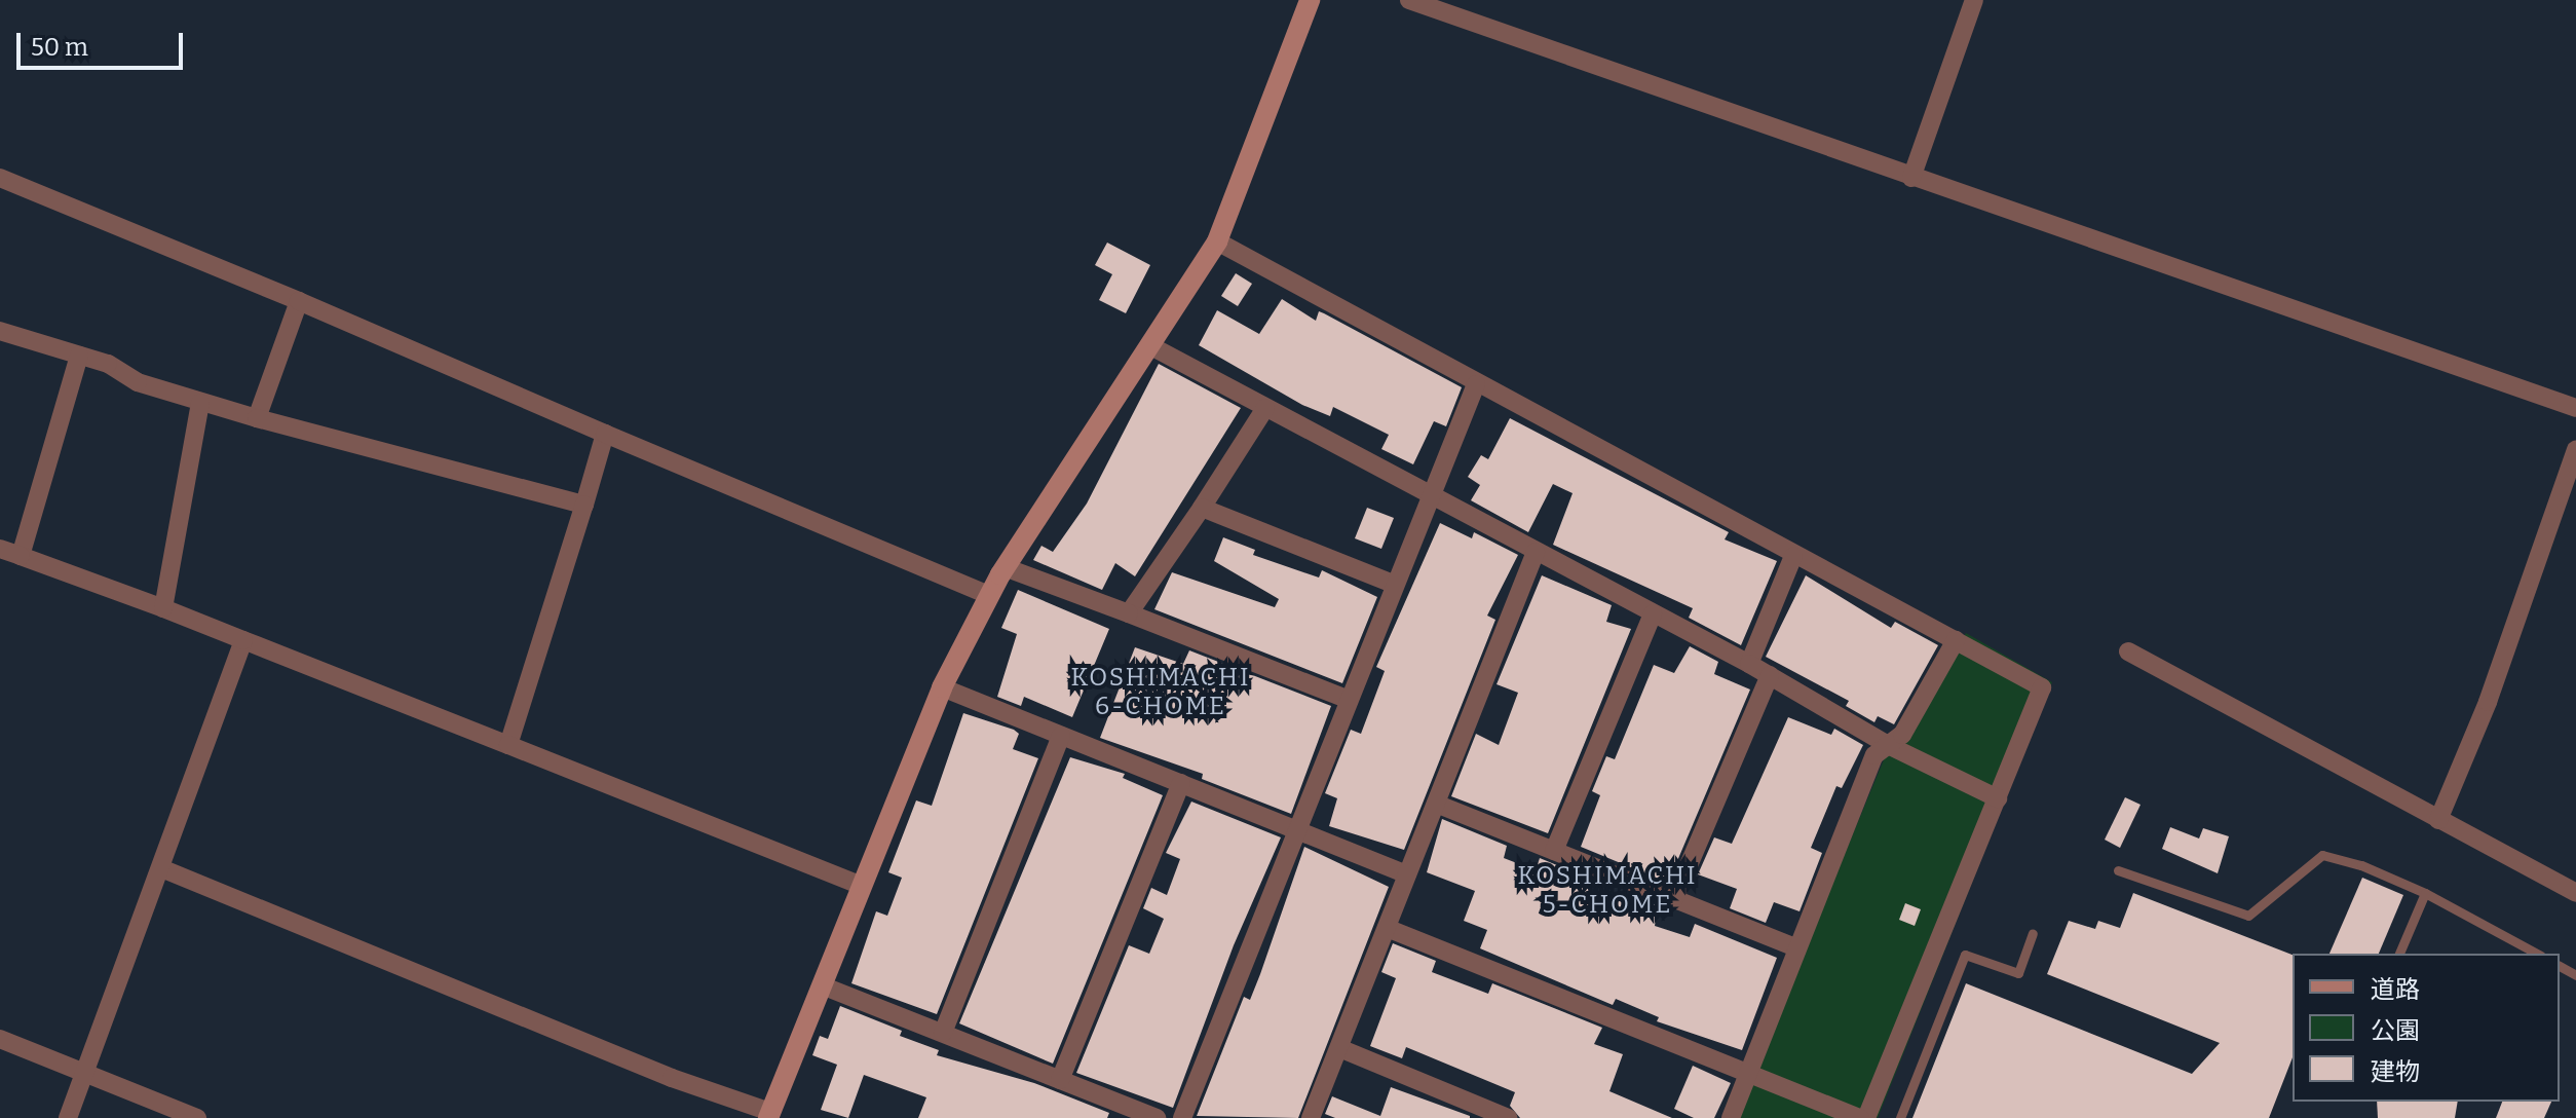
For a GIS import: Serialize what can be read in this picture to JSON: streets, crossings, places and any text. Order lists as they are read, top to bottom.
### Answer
{
  "districts": ["KOSHIMACHI 6-CHOME", "KOSHIMACHI 5-CHOME"],
  "legend": ["道路", "公園", "建物"],
  "scale_bar": "50 m"
}
